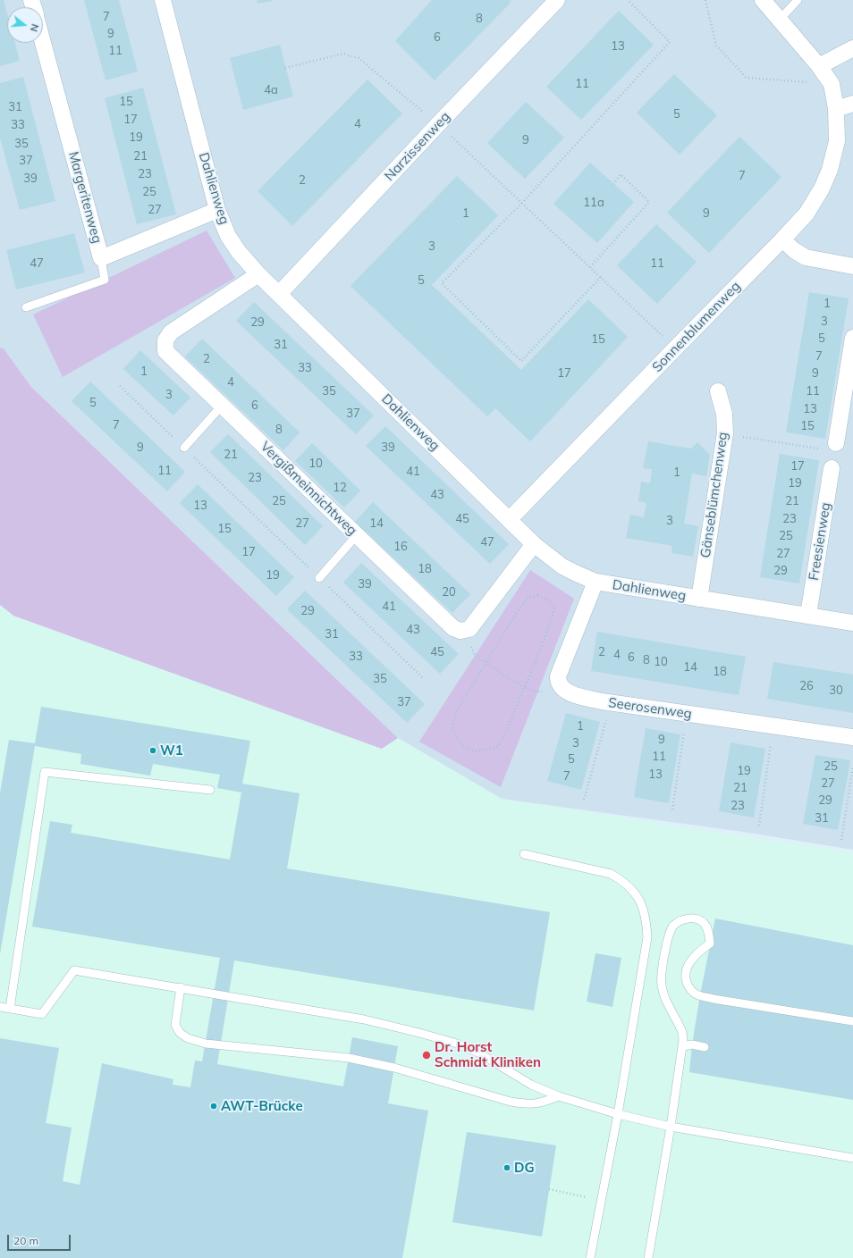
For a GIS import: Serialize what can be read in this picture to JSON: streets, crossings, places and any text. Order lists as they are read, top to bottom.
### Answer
{
  "streets": {
    "street": [
      "Narzissenweg",
      "Dahlienweg",
      "Margeritenweg",
      "Sonnenblumenweg",
      "Vergißmeinnichtweg",
      "Gänseblümchenweg",
      "Freesienweg",
      "Seerosenweg"
    ]
  },
  "crossings": [
    ["Narzissenweg", "Dahlienweg"],
    ["Dahlienweg", "Margeritenweg"],
    ["Dahlienweg", "Sonnenblumenweg"],
    ["Dahlienweg", "Vergißmeinnichtweg"],
    ["Dahlienweg", "Gänseblümchenweg"],
    ["Dahlienweg", "Freesienweg"]
  ],
  "places": [
    "W1",
    "Dr. Horst Schmidt Kliniken",
    "AWT-Brücke",
    "DG"
  ],
  "house_numbers": [
    "7",
    "8",
    "9",
    "6",
    "13",
    "11",
    "11",
    "4a",
    "15",
    "31",
    "5",
    "17",
    "4",
    "33",
    "19",
    "9",
    "35",
    "21",
    "37",
    "23",
    "7",
    "39",
    "2",
    "25",
    "11a",
    "27",
    "1",
    "9",
    "3",
    "47",
    "11",
    "5",
    "1",
    "3",
    "29",
    "5",
    "15",
    "31",
    "7",
    "2",
    "33",
    "1",
    "17",
    "9",
    "4",
    "35",
    "11",
    "3",
    "5",
    "6",
    "13",
    "37",
    "7",
    "15",
    "8",
    "9",
    "39",
    "21",
    "10",
    "17",
    "11",
    "41",
    "1",
    "23",
    "19",
    "12",
    "43",
    "25",
    "21",
    "13",
    "45",
    "23",
    "3",
    "27",
    "14",
    "15",
    "25",
    "47",
    "16",
    "17",
    "27",
    "18",
    "29",
    "19",
    "39",
    "20",
    "41",
    "29",
    "43",
    "31",
    "45",
    "2",
    "4",
    "33",
    "6",
    "8",
    "10",
    "14",
    "18",
    "35",
    "26",
    "30",
    "37",
    "1",
    "9",
    "3",
    "11",
    "5",
    "25",
    "19",
    "13",
    "7",
    "27",
    "21",
    "29",
    "23",
    "31"
  ],
  "scale_bar": "20 m",
  "north": "right"
}
